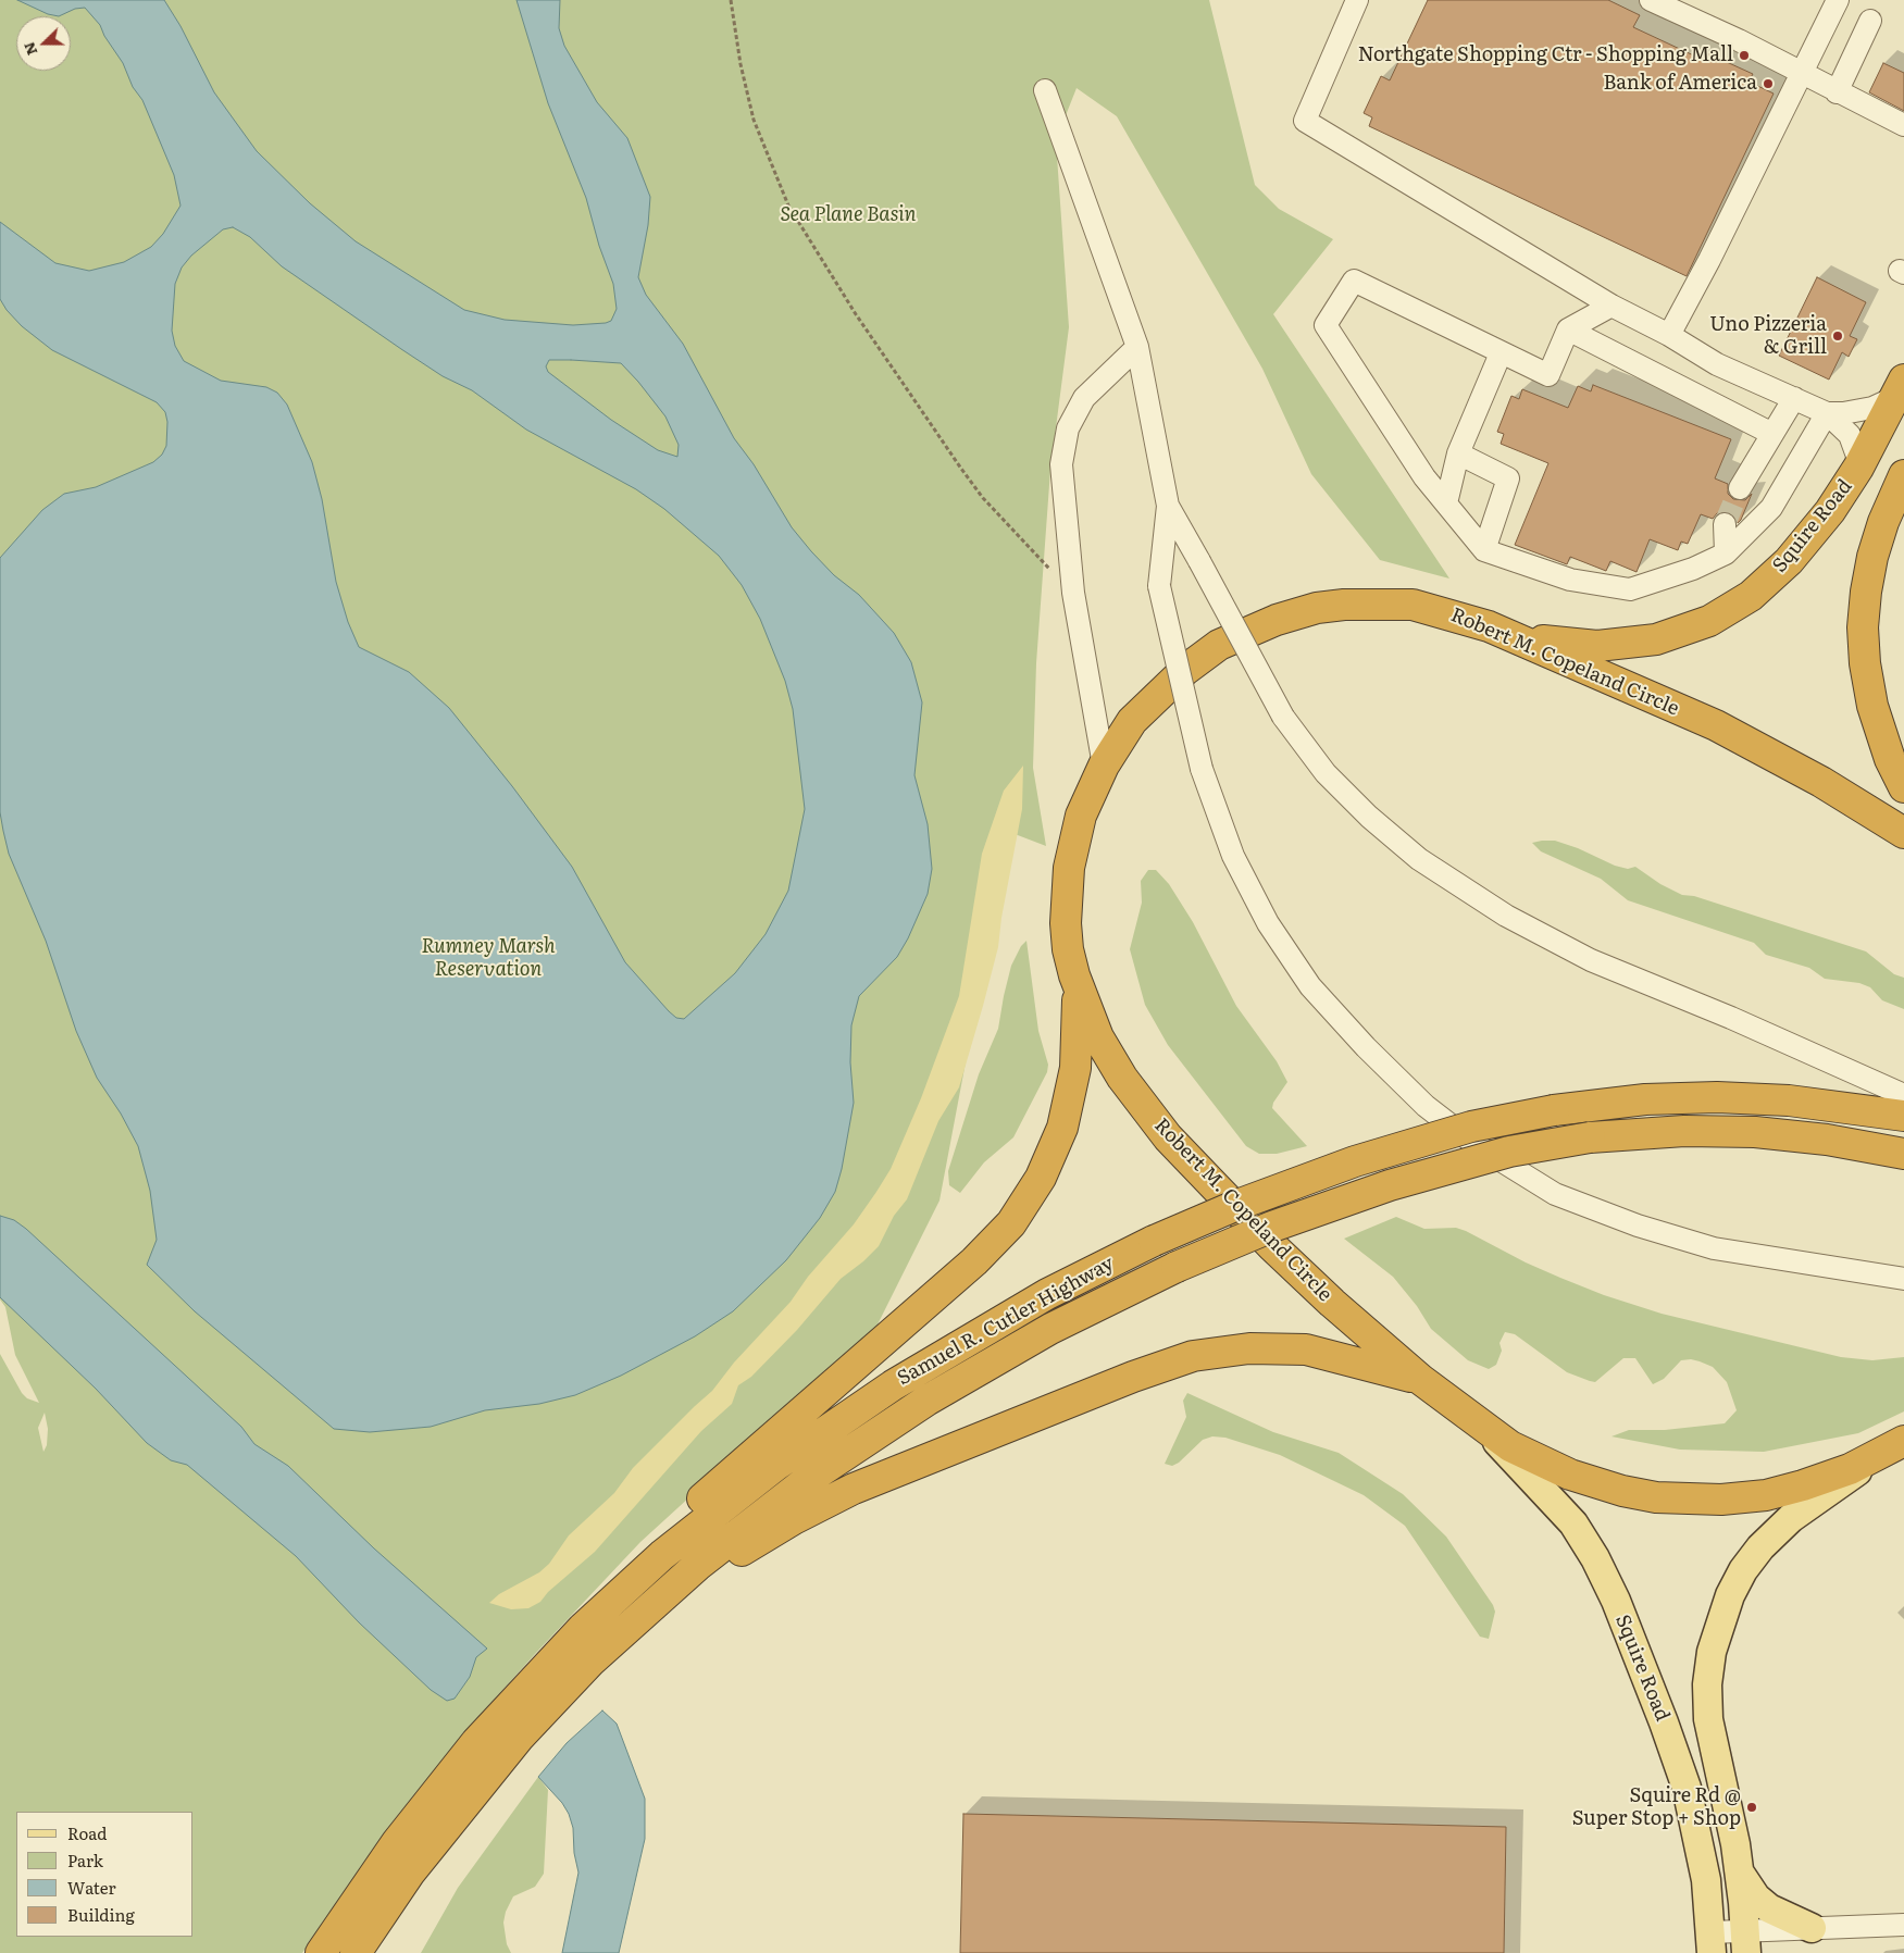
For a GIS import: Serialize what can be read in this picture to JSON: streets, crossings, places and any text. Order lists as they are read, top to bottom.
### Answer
{
  "streets": {
    "highway": ["Squire Road", "Robert M. Copeland Circle", "Samuel R. Cutler Highway"]
  },
  "crossings": [
    ["Squire Road", "Robert M. Copeland Circle"]
  ],
  "parks": ["Sea Plane Basin", "Rumney Marsh Reservation"],
  "places": [
    "Northgate Shopping Ctr - Shopping Mall",
    "Bank of America",
    "Uno Pizzeria & Grill",
    "Squire Rd @ Super Stop + Shop"
  ],
  "legend": [
    "Road",
    "Park",
    "Water",
    "Building"
  ],
  "north": "left"
}
